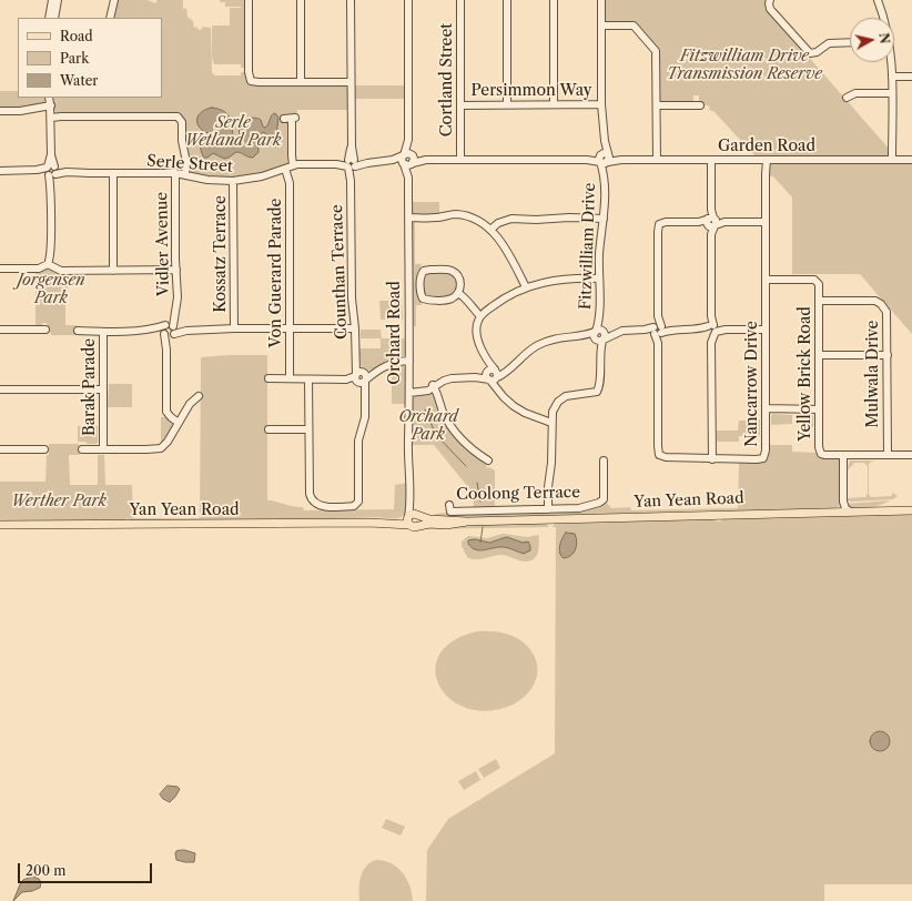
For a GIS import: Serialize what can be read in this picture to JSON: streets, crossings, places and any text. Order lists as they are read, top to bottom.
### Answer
{
  "streets": {
    "main road": ["Yan Yean Road"],
    "street": [
      "Cortland Street",
      "Persimmon Way",
      "Garden Road",
      "Serle Street",
      "Vidler Avenue",
      "Fitzwilliam Drive",
      "Kossatz Terrace",
      "Counthan Terrace",
      "Von Guerard Parade",
      "Orchard Road",
      "Yellow Brick Road",
      "Mulwala Drive",
      "Nancarrow Drive",
      "Barak Parade",
      "Coolong Terrace"
    ]
  },
  "crossings": [
    ["Cortland Street", "Persimmon Way"],
    ["Cortland Street", "Garden Road"],
    ["Garden Road", "Serle Street"],
    ["Garden Road", "Fitzwilliam Drive"],
    ["Garden Road", "Orchard Road"],
    ["Garden Road", "Nancarrow Drive"],
    ["Serle Street", "Vidler Avenue"],
    ["Serle Street", "Kossatz Terrace"],
    ["Serle Street", "Counthan Terrace"],
    ["Serle Street", "Von Guerard Parade"],
    ["Serle Street", "Orchard Road"],
    ["Vidler Avenue", "Barak Parade"],
    ["Orchard Road", "Yan Yean Road"],
    ["Yellow Brick Road", "Mulwala Drive"],
    ["Yellow Brick Road", "Nancarrow Drive"]
  ],
  "parks": [
    "Fitzwilliam Drive Transmission Reserve",
    "Serle Wetland Park",
    "Jorgensen Park",
    "Orchard Park",
    "Werther Park"
  ],
  "legend": ["Road", "Park", "Water"],
  "scale_bar": "200 m",
  "north": "right"
}
